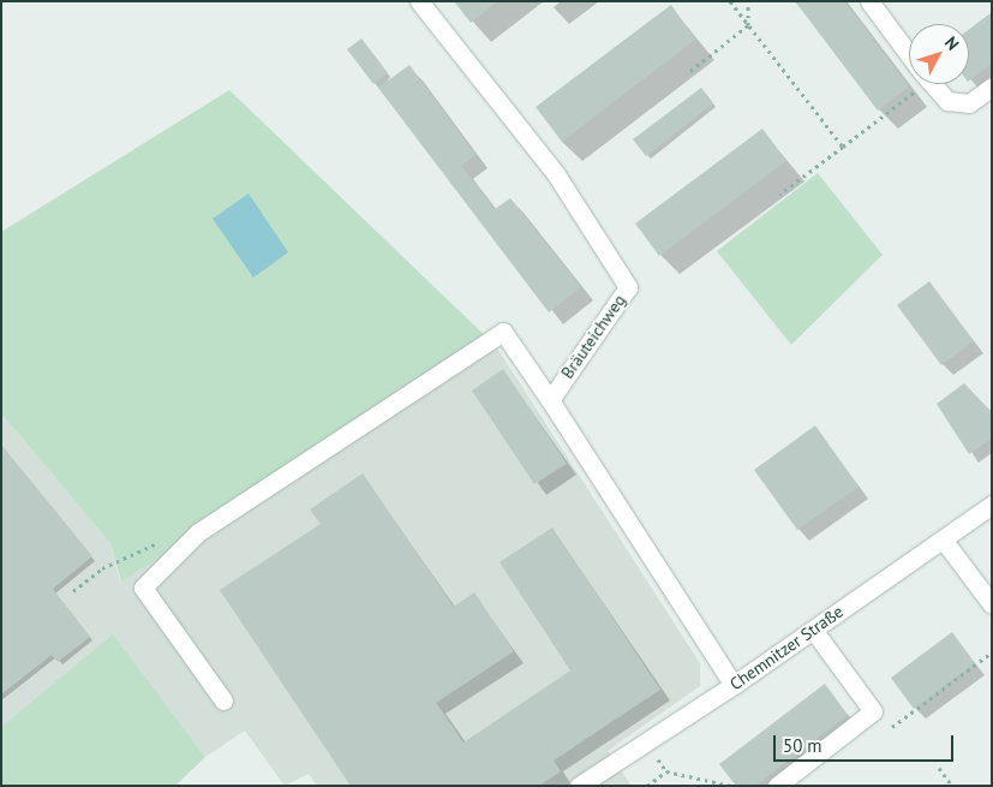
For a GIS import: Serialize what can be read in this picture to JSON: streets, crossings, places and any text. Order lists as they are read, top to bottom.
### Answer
{
  "streets": {
    "street": ["Bräuteichweg", "Chemnitzer Straße"]
  },
  "scale_bar": "50 m",
  "north": "top right"
}
